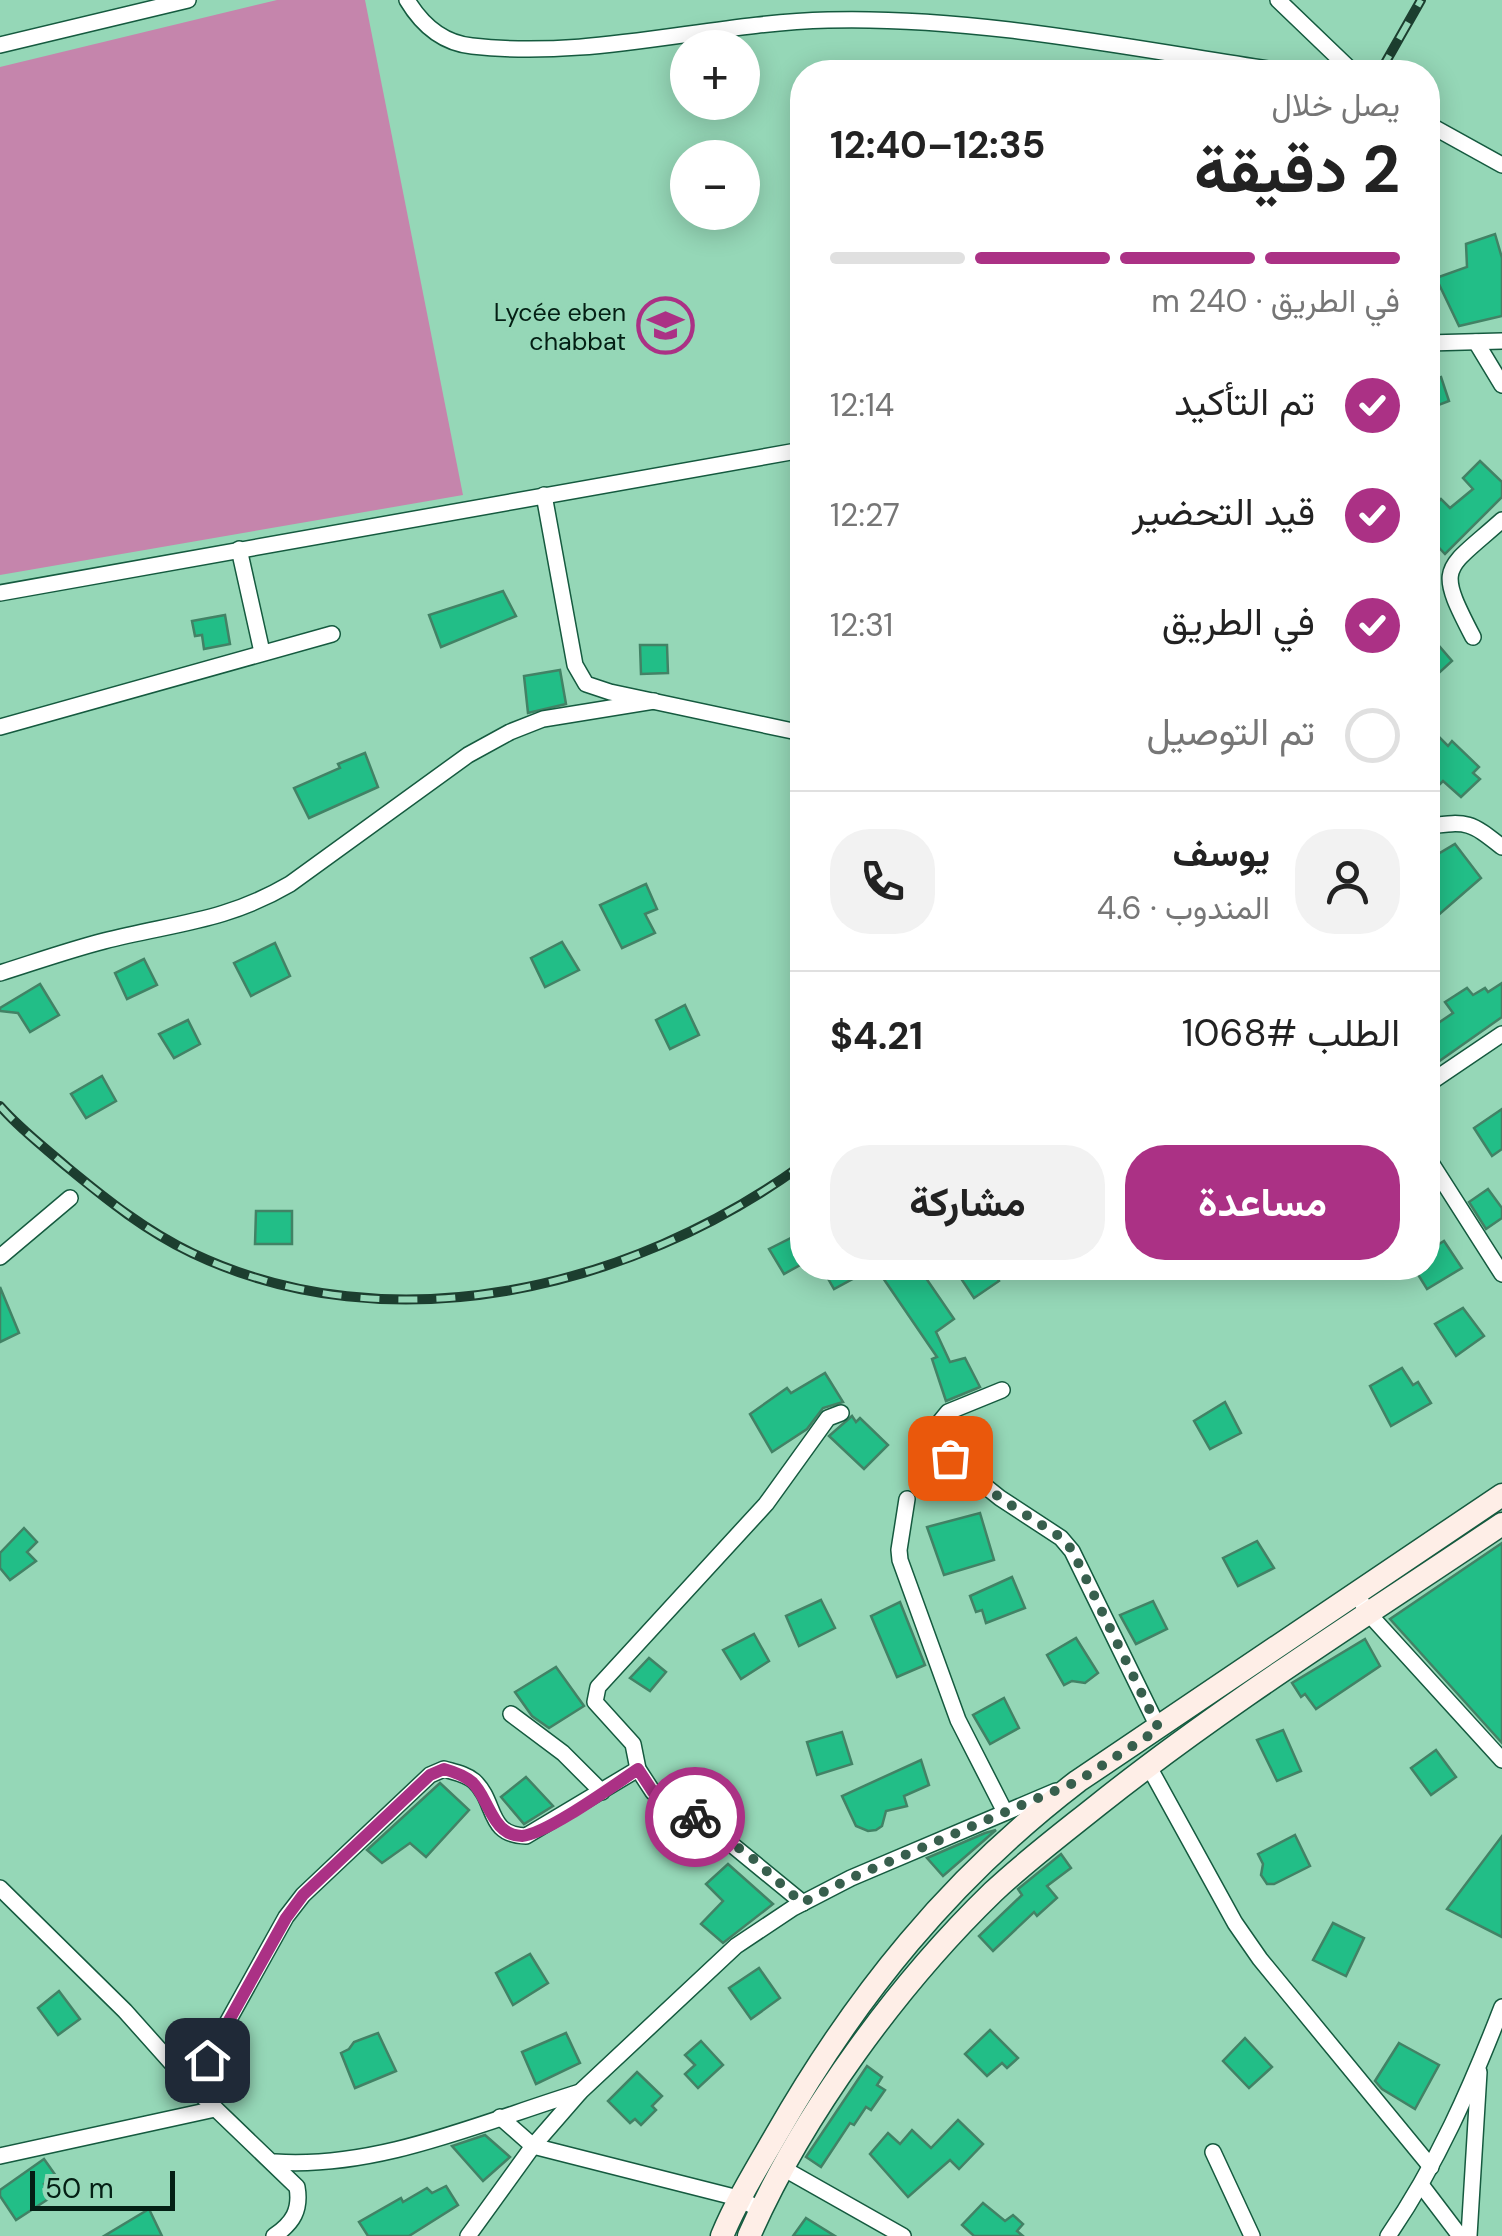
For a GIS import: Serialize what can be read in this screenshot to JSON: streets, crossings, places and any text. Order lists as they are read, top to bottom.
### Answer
{
  "places": {
    "school or university": ["Lycée eben chabbat"]
  },
  "scale_bar": "50 m",
  "page": {
    "map_buttons": ["+", "−"],
    "heading": ["2 دقيقة", "يصل خلال", "12:35–12:40"],
    "panel": [
      "يوسف",
      "المندوب · 4.6",
      "الطلب #1068",
      "$4.21"
    ],
    "bar": "في الطريق · 240 m",
    "list": [
      ["تم التأكيد", "12:14"],
      ["قيد التحضير", "12:27"],
      ["في الطريق", "12:31"],
      "تم التوصيل"
    ],
    "buttons": ["مساعدة", "مشاركة"],
    "scale": "50 m"
  }
}
